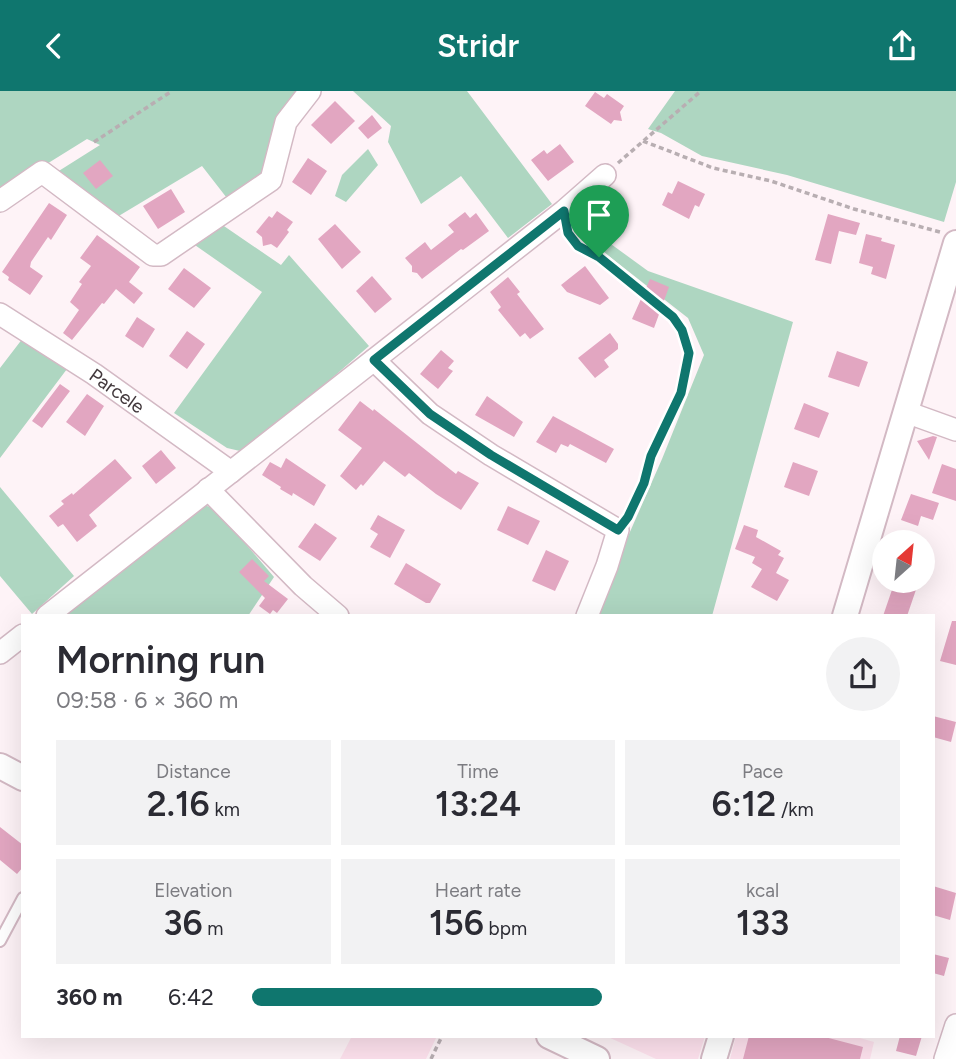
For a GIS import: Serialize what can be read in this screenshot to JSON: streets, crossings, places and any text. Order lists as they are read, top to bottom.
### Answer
{
  "streets": {
    "street": ["Parcele"]
  },
  "north": "top right",
  "page": {
    "header": "Stridr",
    "heading": ["Morning run", "09:58 · 6 × 360 m"],
    "stats": [
      ["Distance", "2.16 km"],
      ["Time", "13:24"],
      ["Pace", "6:12 /km"],
      ["Elevation", "36 m"],
      ["Heart rate", "156 bpm"],
      ["kcal", "133"]
    ],
    "list": [
      {
        "name": "360 m",
        "note": "6:42"
      }
    ]
  }
}
